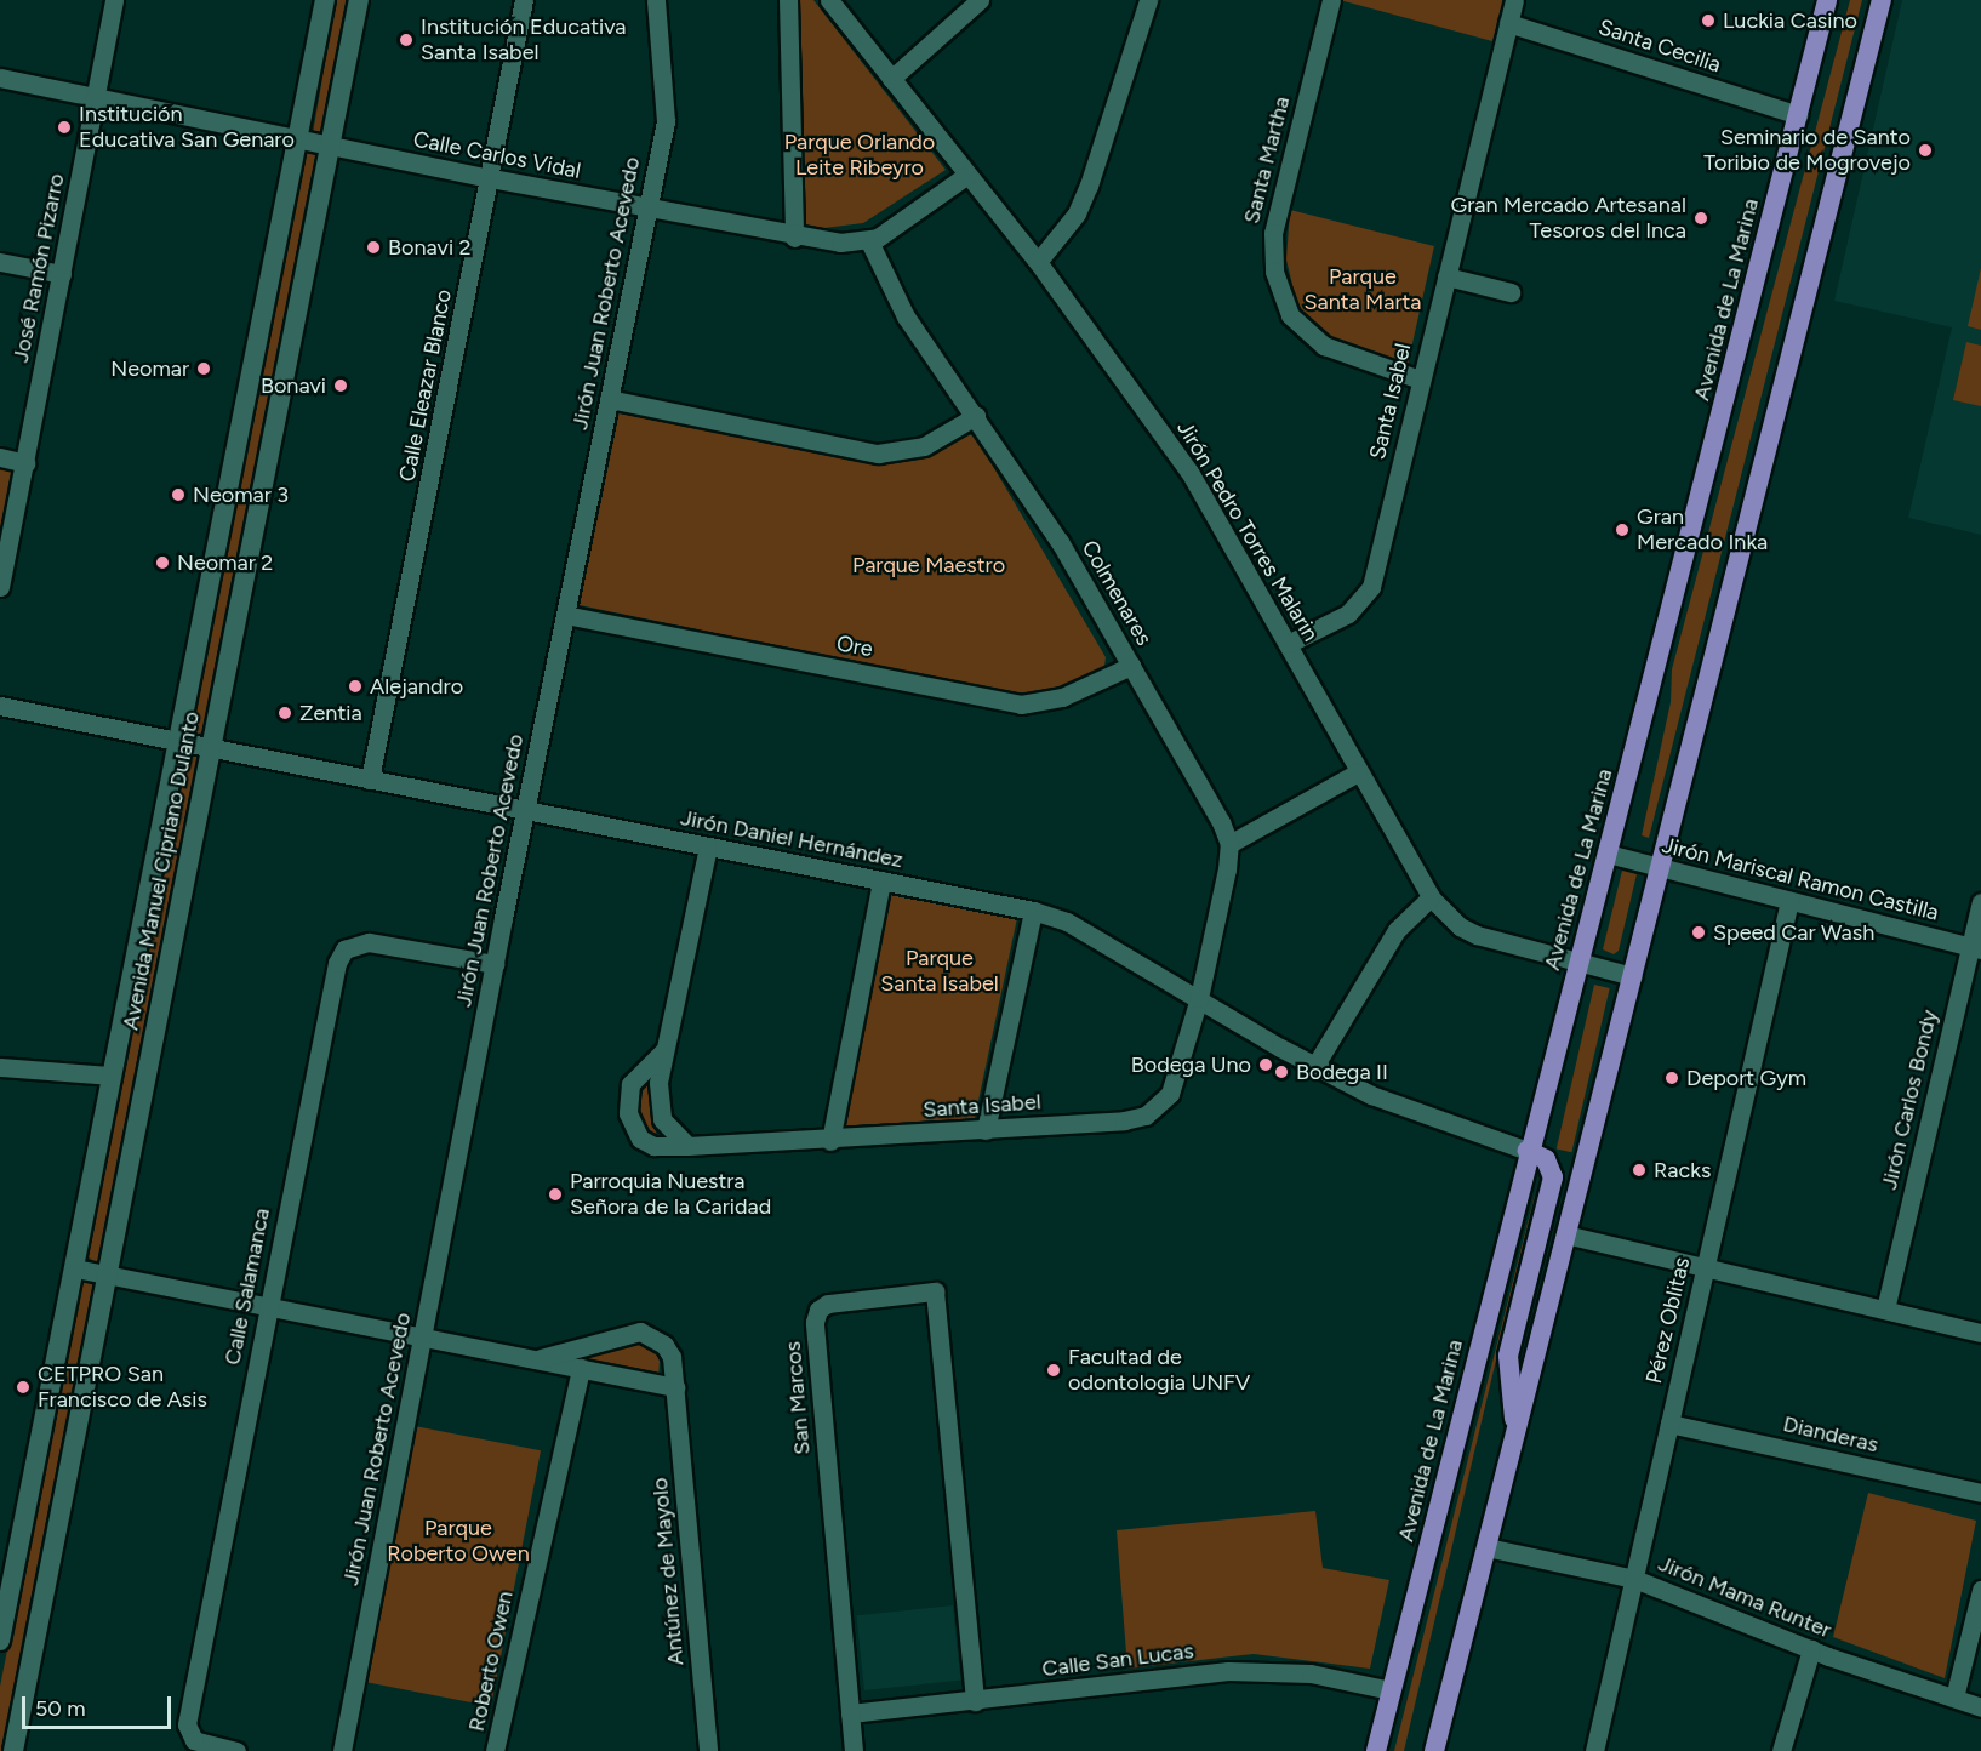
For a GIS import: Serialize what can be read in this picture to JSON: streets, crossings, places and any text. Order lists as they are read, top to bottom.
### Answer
{
  "streets": {
    "main road": ["Avenida de La Marina", "Avenida Manuel Cipriano Dulanto"],
    "street": [
      "Santa Cecilia",
      "Calle Carlos Vidal",
      "Santa Martha",
      "José Ramón Pizarro",
      "Jirón Juan Roberto Acevedo",
      "Calle Eleazar Blanco",
      "Santa Isabel",
      "Jirón Pedro Torres Malarin",
      "Colmenares",
      "Ore",
      "Jirón Daniel Hernández",
      "Jirón Mariscal Ramon Castilla",
      "Jirón Carlos Bondy",
      "Calle Salamanca",
      "Pérez Oblitas",
      "San Marcos",
      "Dianderas",
      "Antúnez de Mayolo",
      "Jirón Mama Runter",
      "Calle San Lucas",
      "Roberto Owen"
    ]
  },
  "crossings": [
    ["Santa Cecilia", "Avenida de La Marina"],
    ["Santa Cecilia", "Santa Isabel"],
    ["Calle Carlos Vidal", "José Ramón Pizarro"],
    ["Calle Carlos Vidal", "Jirón Juan Roberto Acevedo"],
    ["Calle Carlos Vidal", "Calle Eleazar Blanco"],
    ["Calle Carlos Vidal", "Colmenares"],
    ["Calle Carlos Vidal", "Avenida Manuel Cipriano Dulanto"],
    ["Santa Martha", "Santa Isabel"],
    ["Jirón Juan Roberto Acevedo", "Ore"],
    ["Jirón Juan Roberto Acevedo", "Jirón Daniel Hernández"],
    ["Jirón Juan Roberto Acevedo", "Calle Salamanca"],
    ["Jirón Juan Roberto Acevedo", "Antúnez de Mayolo"],
    ["Avenida de La Marina", "Jirón Pedro Torres Malarin"],
    ["Avenida de La Marina", "Jirón Daniel Hernández"],
    ["Avenida de La Marina", "Jirón Mariscal Ramon Castilla"],
    ["Avenida de La Marina", "Calle San Lucas"],
    ["Calle Eleazar Blanco", "Jirón Daniel Hernández"],
    ["Santa Isabel", "Jirón Pedro Torres Malarin"],
    ["Santa Isabel", "Jirón Daniel Hernández"],
    ["Colmenares", "Ore"],
    ["Jirón Daniel Hernández", "Avenida Manuel Cipriano Dulanto"],
    ["Avenida Manuel Cipriano Dulanto", "Antúnez de Mayolo"],
    ["Jirón Mariscal Ramon Castilla", "Jirón Carlos Bondy"],
    ["Jirón Mariscal Ramon Castilla", "Pérez Oblitas"],
    ["Calle Salamanca", "Antúnez de Mayolo"],
    ["Pérez Oblitas", "Dianderas"],
    ["Pérez Oblitas", "Jirón Mama Runter"],
    ["San Marcos", "Calle San Lucas"],
    ["Antúnez de Mayolo", "Roberto Owen"]
  ],
  "parks": [
    "Parque Orlando Leite Ribeyro",
    "Parque Santa Marta",
    "Parque Maestro",
    "Parque Santa Isabel",
    "Parque Roberto Owen"
  ],
  "places": [
    "Luckia Casino",
    "Institución Educativa Santa Isabel",
    "Institución Educativa San Genaro",
    "Seminario de Santo Toribio de Mogrovejo",
    "Gran Mercado Artesanal Tesoros del Inca",
    "Bonavi 2",
    "Neomar",
    "Bonavi",
    "Neomar 3",
    "Gran Mercado Inka",
    "Neomar 2",
    "Alejandro",
    "Zentia",
    "Speed Car Wash",
    "Bodega Uno",
    "Bodega II",
    "Deport Gym",
    "Racks",
    "Parroquia Nuestra Señora de la Caridad",
    "Facultad de odontologia UNFV",
    "CETPRO San Francisco de Asis"
  ],
  "scale_bar": "50 m"
}
